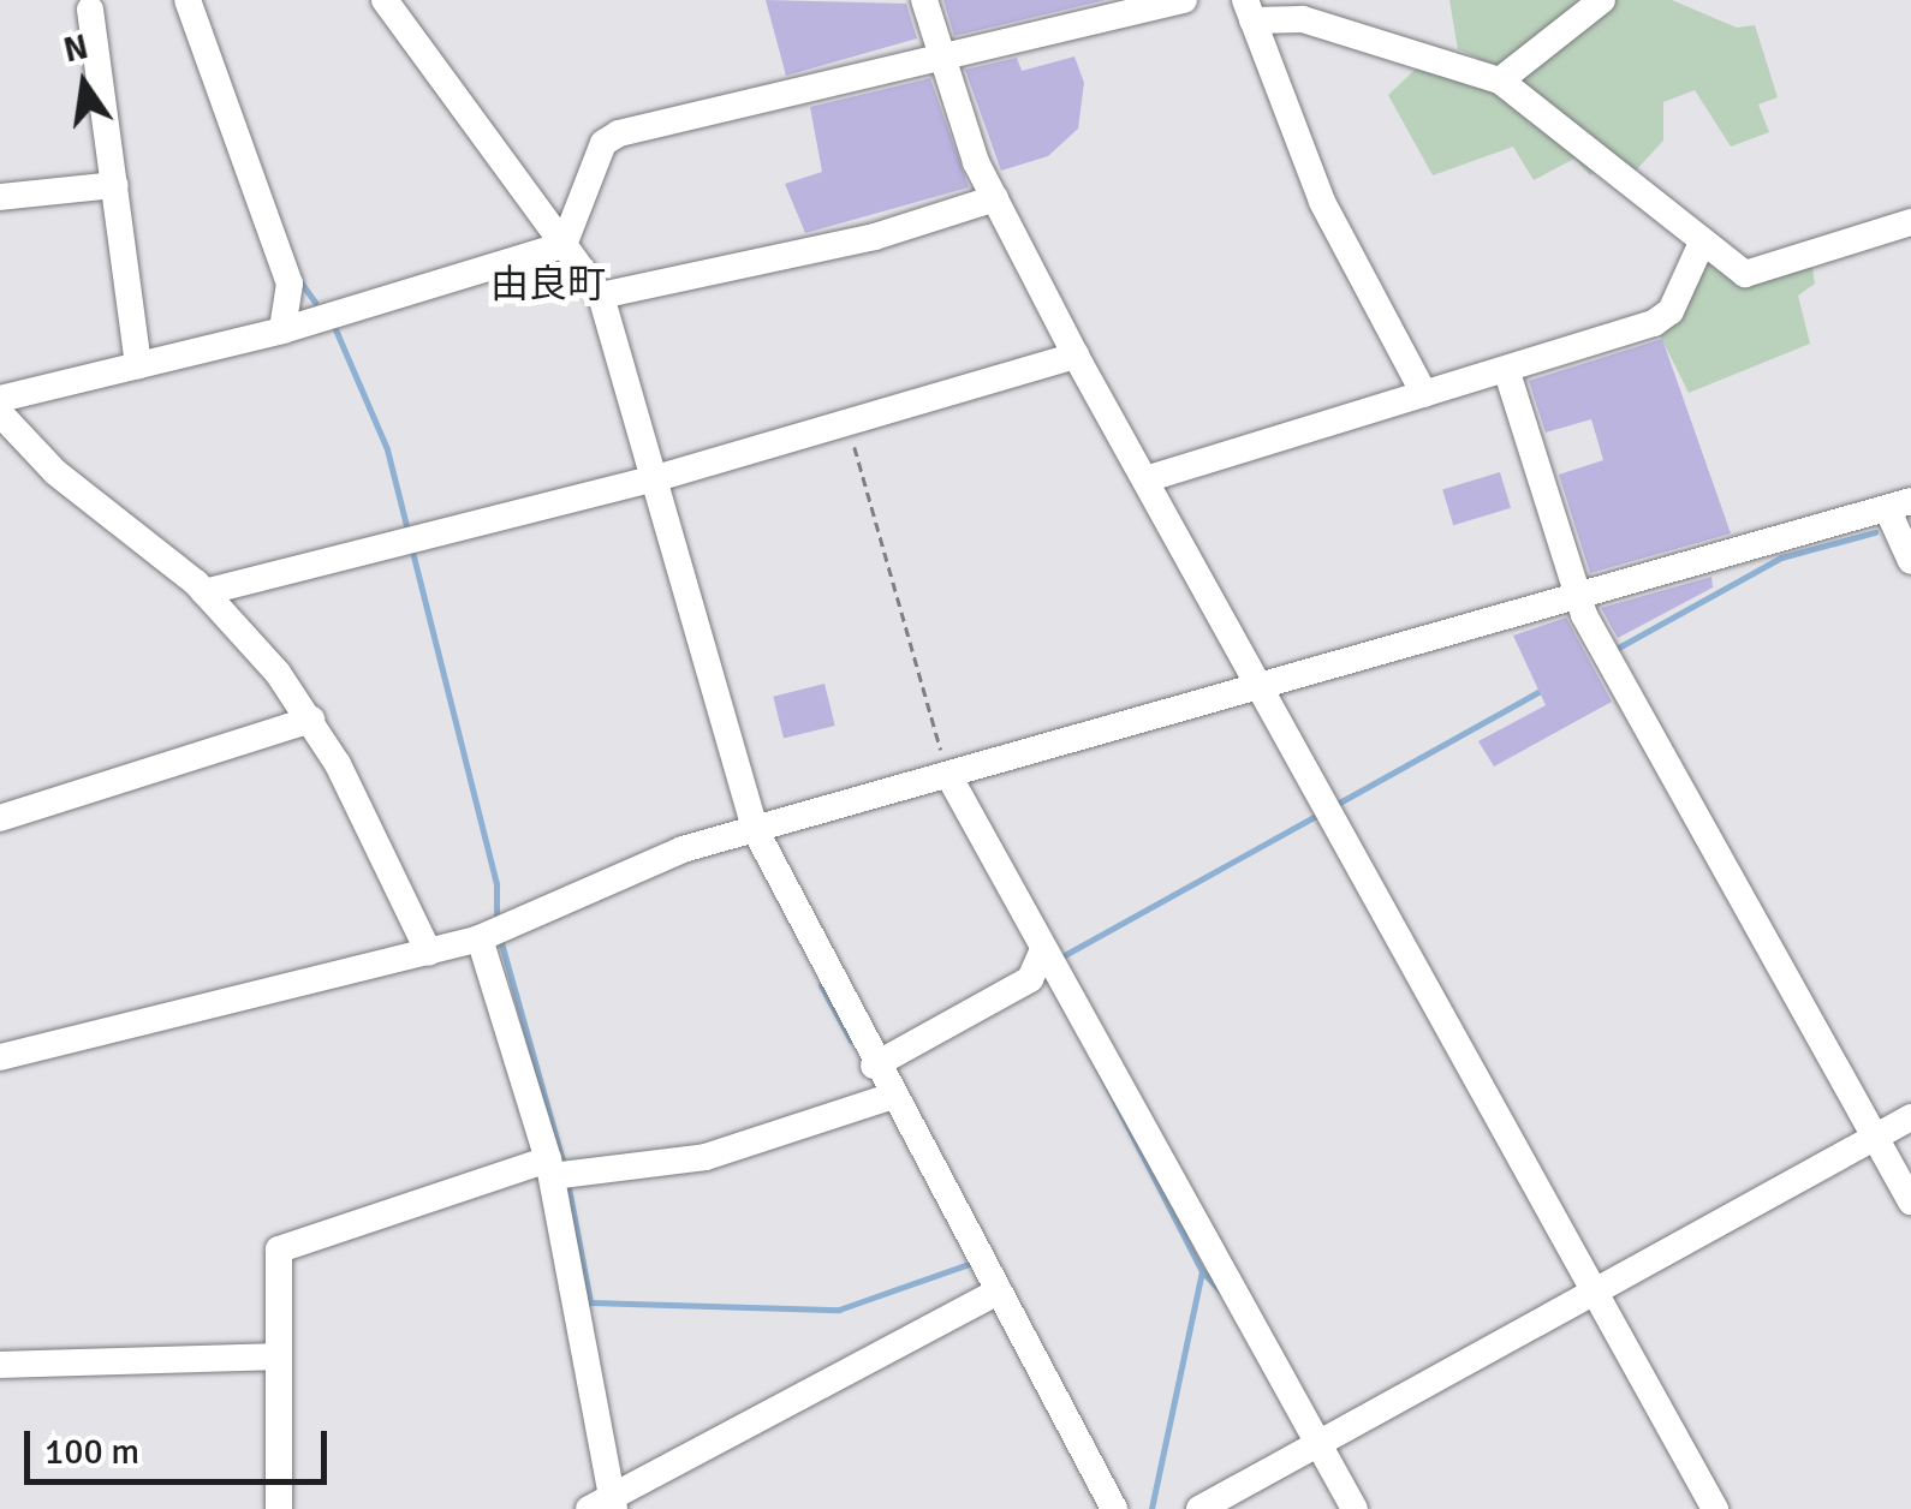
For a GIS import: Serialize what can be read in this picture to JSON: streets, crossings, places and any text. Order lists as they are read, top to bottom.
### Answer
{
  "districts": ["由良町"],
  "scale_bar": "100 m",
  "north": "top"
}
